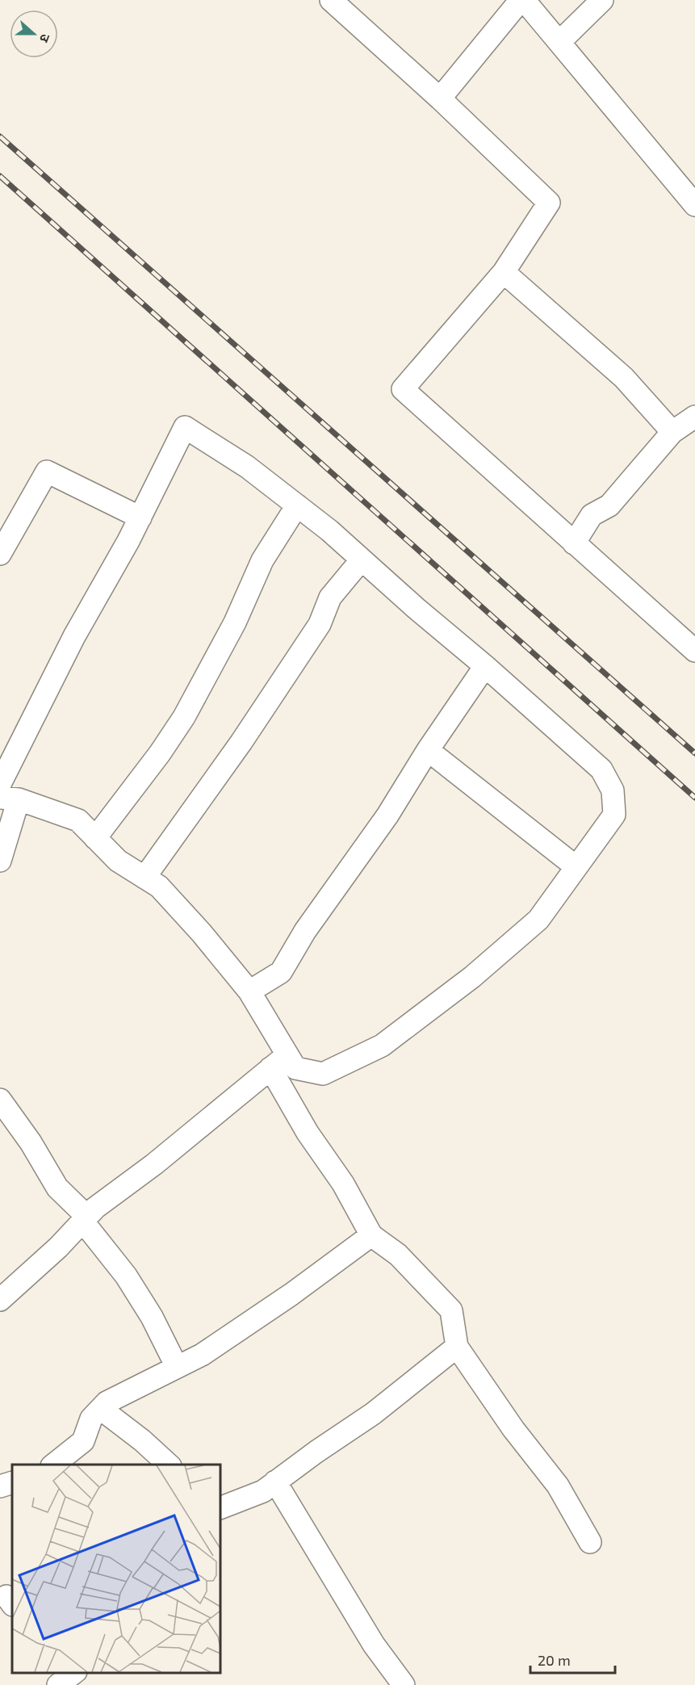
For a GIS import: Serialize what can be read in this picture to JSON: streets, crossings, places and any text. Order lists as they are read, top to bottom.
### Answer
{
  "scale_bar": "20 m",
  "north": "right"
}
